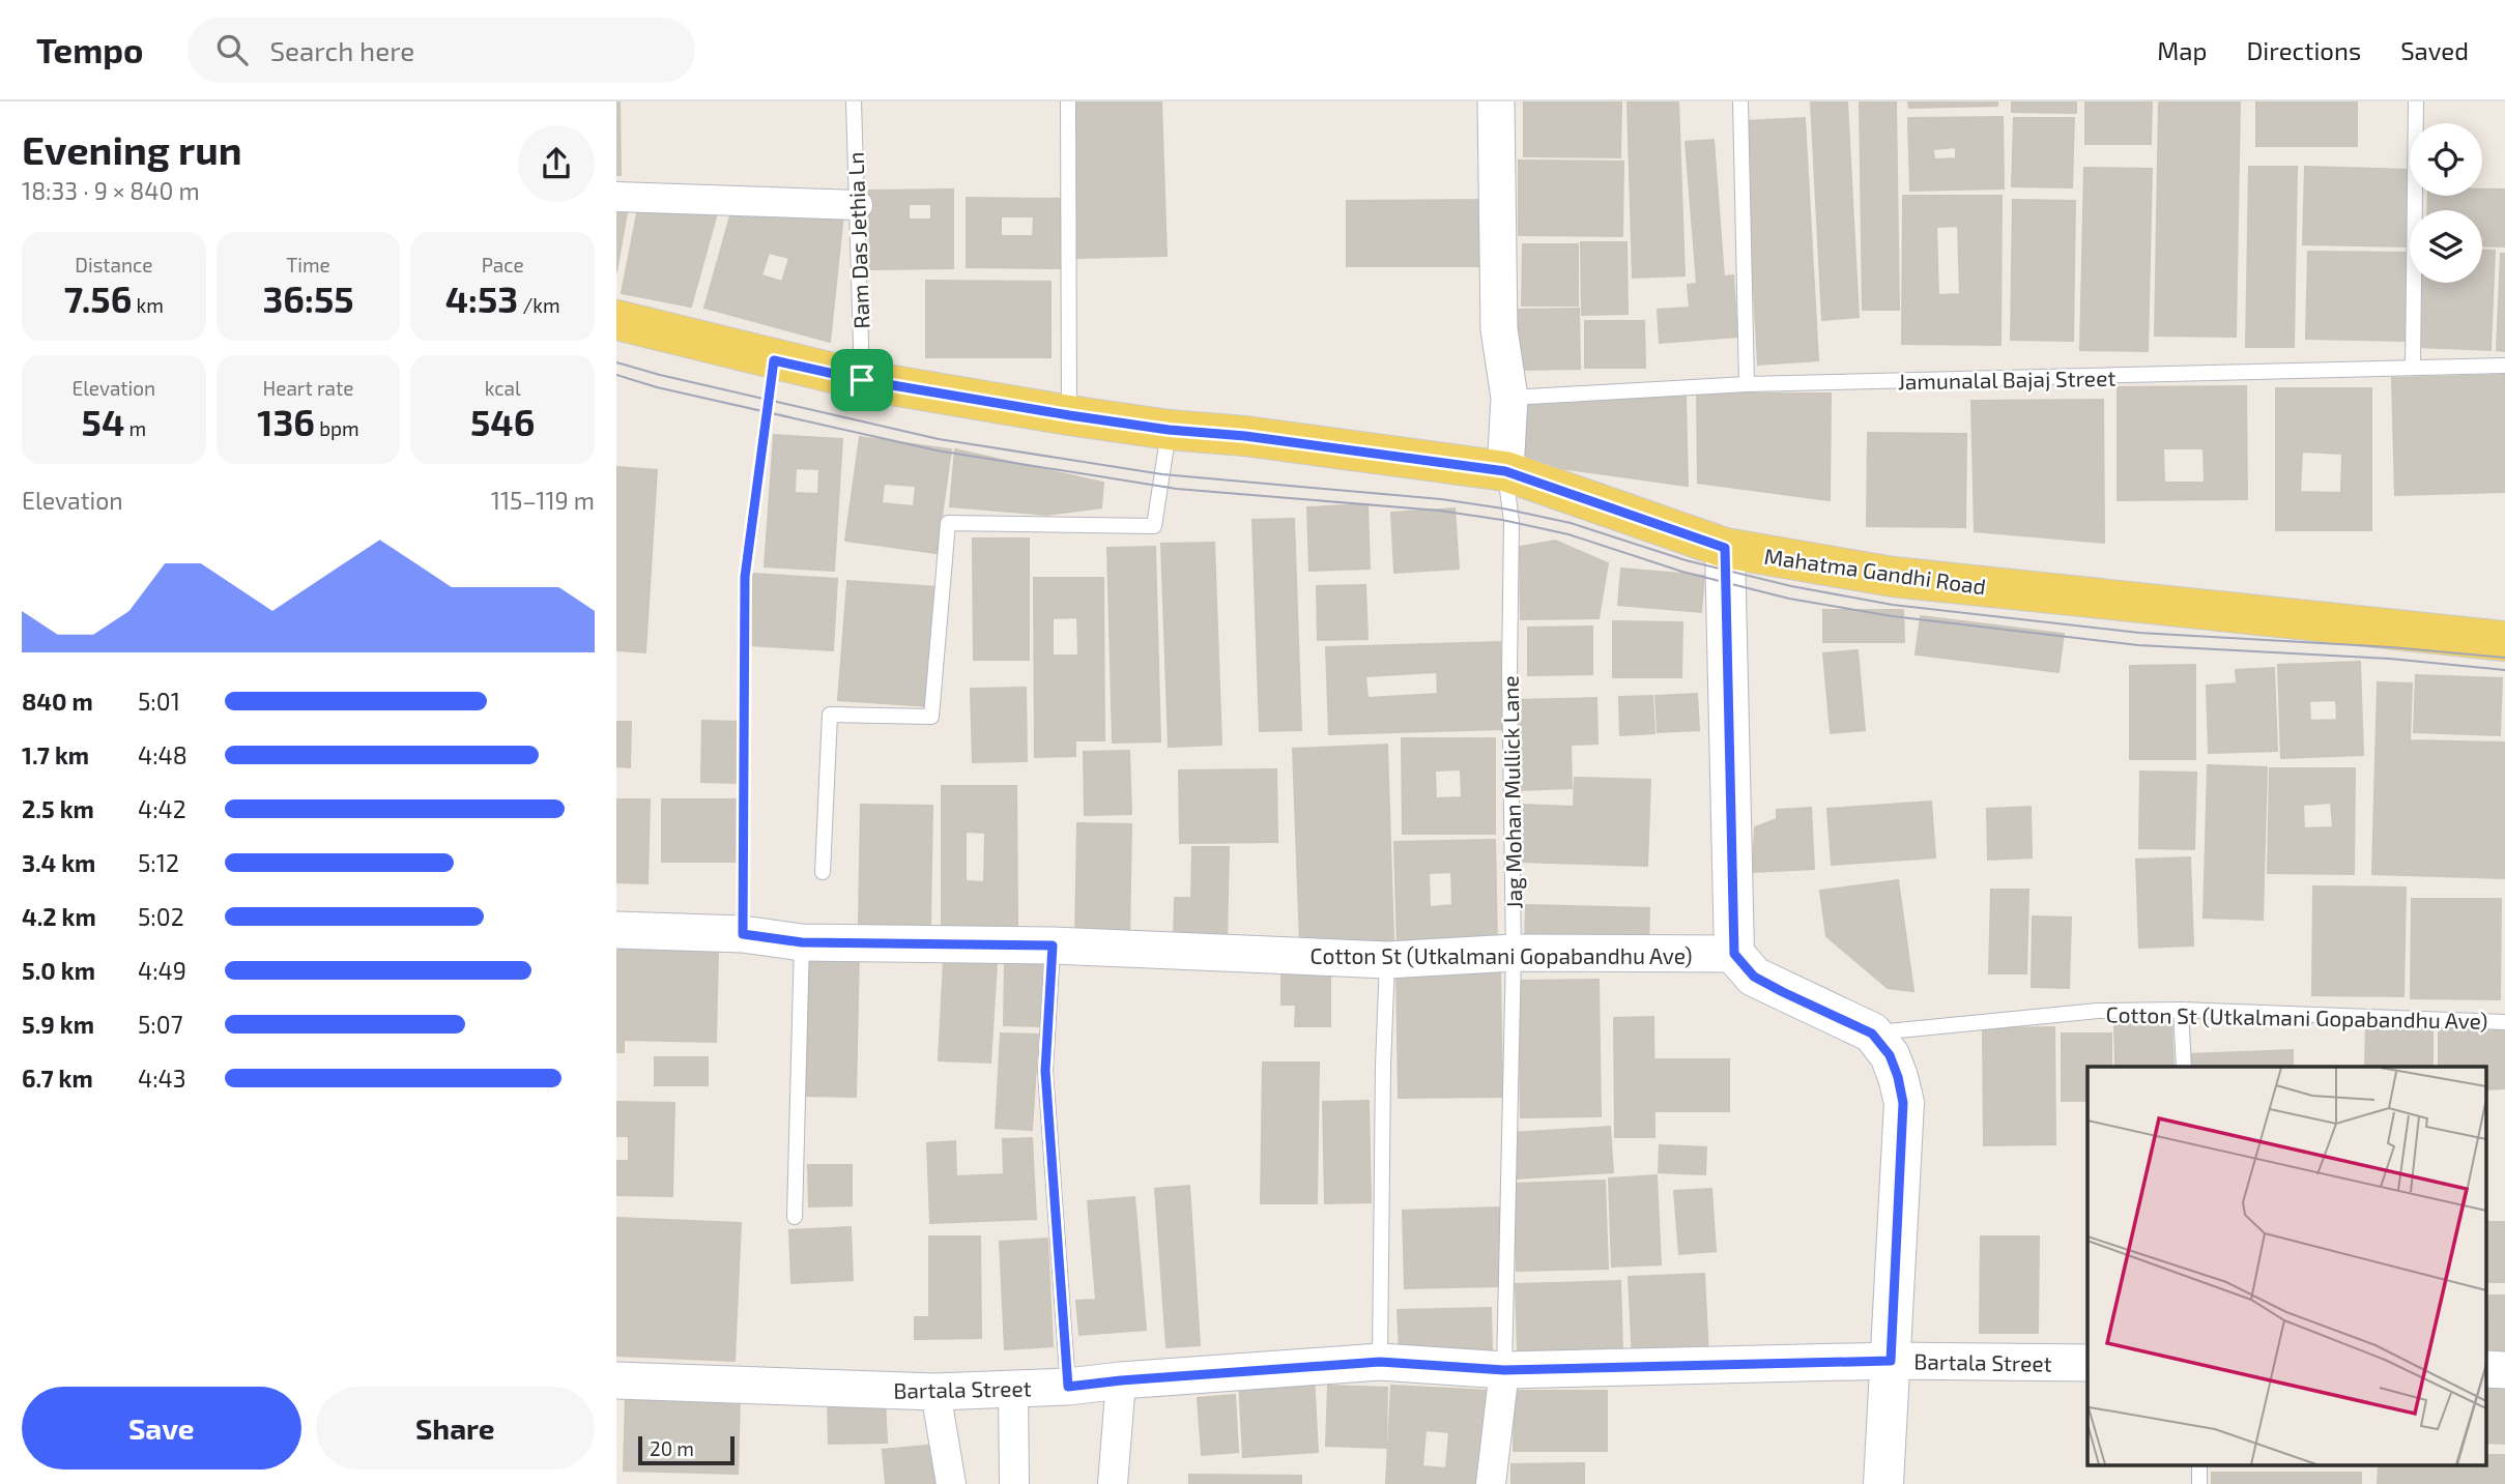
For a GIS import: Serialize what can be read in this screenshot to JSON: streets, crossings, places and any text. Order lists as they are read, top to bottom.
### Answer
{
  "streets": {
    "main road": ["Mahatma Gandhi Road"],
    "street": ["Jag Mohan Mullick Lane", "Cotton St (Utkalmani Gopabandhu Ave)", "Bartala Street"],
    "lane": ["Ram Das Jethia Ln", "Jamunalal Bajaj Street"]
  },
  "crossings": [
    ["Ram Das Jethia Ln", "Mahatma Gandhi Road"],
    ["Jamunalal Bajaj Street", "Jag Mohan Mullick Lane"],
    ["Mahatma Gandhi Road", "Jag Mohan Mullick Lane"],
    ["Jag Mohan Mullick Lane", "Cotton St (Utkalmani Gopabandhu Ave)"],
    ["Jag Mohan Mullick Lane", "Bartala Street"]
  ],
  "scale_bar": "20 m",
  "page": {
    "header": "Tempo",
    "search": "Search here",
    "nav": ["Map", "Directions", "Saved"],
    "heading": ["Evening run", "18:33 · 9 × 840 m"],
    "stats": [
      ["Distance", "7.56 km"],
      ["Time", "36:55"],
      ["Pace", "4:53 /km"],
      ["Elevation", "54 m"],
      ["Heart rate", "136 bpm"],
      ["kcal", "546"]
    ],
    "chart": ["Elevation", "115–119 m"],
    "list": [
      {
        "name": "840 m",
        "note": "5:01"
      },
      {
        "name": "1.7 km",
        "note": "4:48"
      },
      {
        "name": "2.5 km",
        "note": "4:42"
      },
      {
        "name": "3.4 km",
        "note": "5:12"
      },
      {
        "name": "4.2 km",
        "note": "5:02"
      },
      {
        "name": "5.0 km",
        "note": "4:49"
      },
      {
        "name": "5.9 km",
        "note": "5:07"
      },
      {
        "name": "6.7 km",
        "note": "4:43"
      }
    ],
    "buttons": ["Save", "Share"],
    "scale": "20 m"
  }
}
